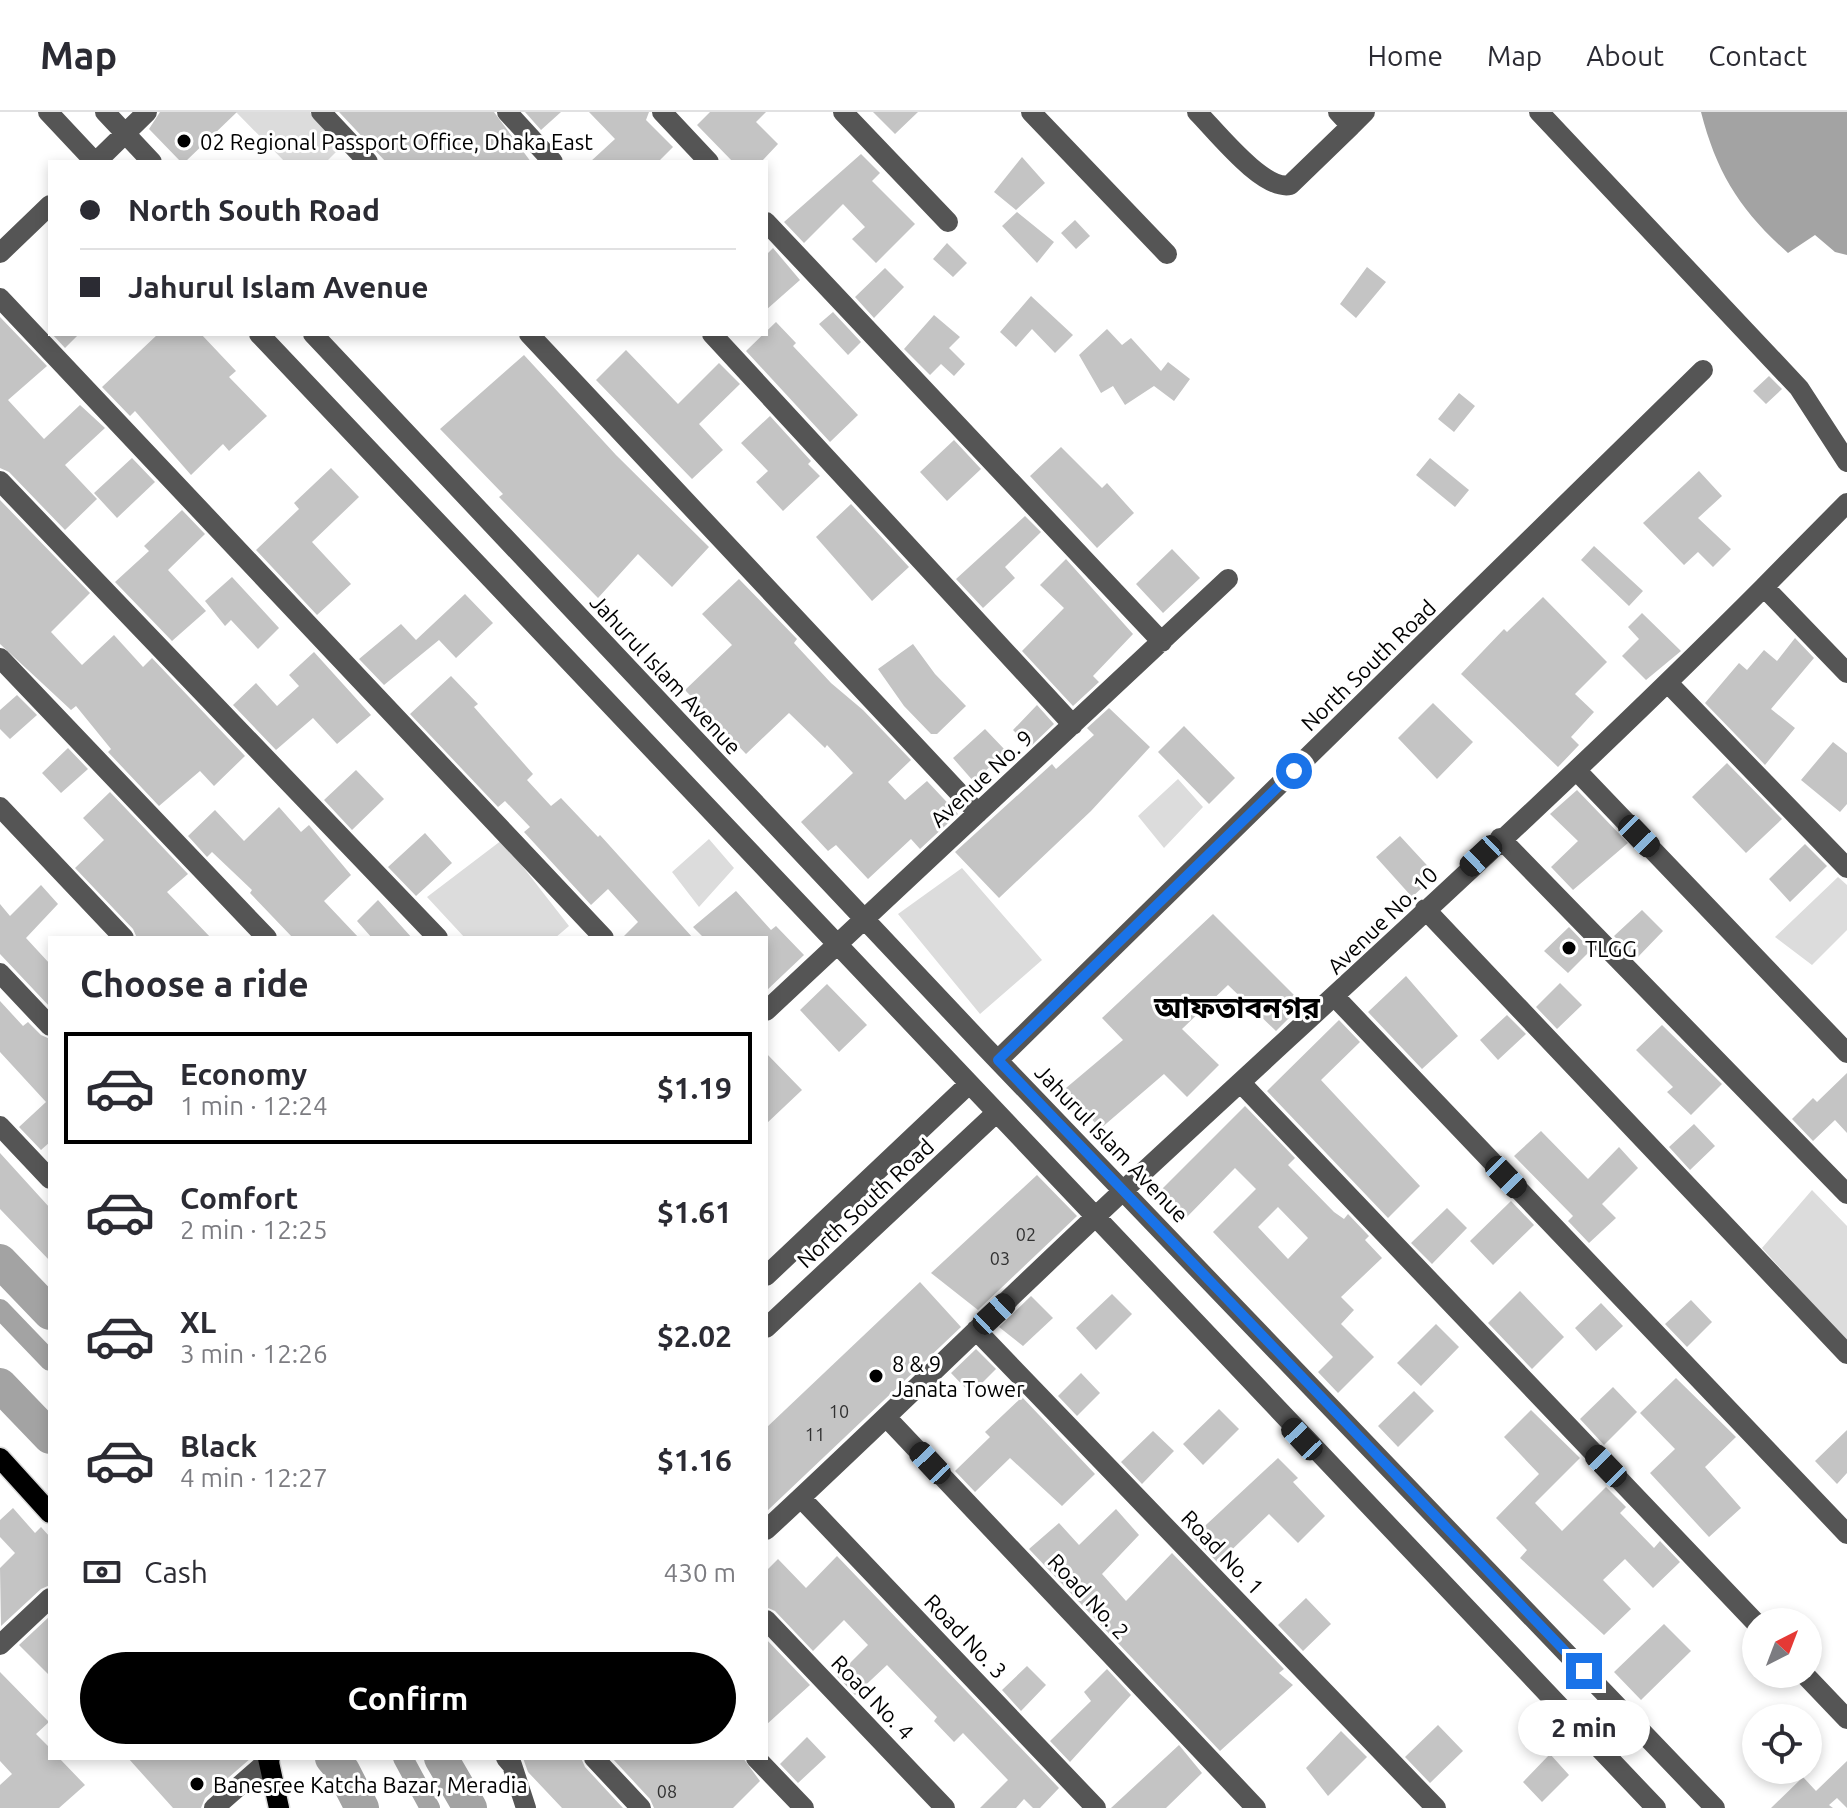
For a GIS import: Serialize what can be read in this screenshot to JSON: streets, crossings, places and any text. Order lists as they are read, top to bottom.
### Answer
{
  "streets": {
    "street": [
      "North South Road",
      "Jahurul Islam Avenue",
      "Avenue No. 9",
      "Avenue No. 10",
      "Road No. 1",
      "Road No. 2",
      "Road No. 3",
      "Road No. 4"
    ]
  },
  "crossings": [
    ["North South Road", "Jahurul Islam Avenue"],
    ["Jahurul Islam Avenue", "Avenue No. 9"],
    ["Jahurul Islam Avenue", "Avenue No. 10"],
    ["Avenue No. 10", "Road No. 1"],
    ["Avenue No. 10", "Road No. 2"],
    ["Avenue No. 10", "Road No. 3"]
  ],
  "districts": ["আফতাবনগর"],
  "places": [
    "02 Regional Passport Office, Dhaka East",
    "TLGG",
    "8 & 9 Janata Tower",
    "Banesree Katcha Bazar, Meradia"
  ],
  "house_numbers": [
    "02",
    "03",
    "10",
    "11",
    "08"
  ],
  "north": "top right",
  "page": {
    "header": "Map",
    "nav": [
      "Home",
      "Map",
      "About",
      "Contact"
    ],
    "banner": ["North South Road", "Jahurul Islam Avenue"],
    "heading": "Choose a ride",
    "list": [
      {
        "name": "Economy",
        "note": "1 min · 12:24",
        "value": "$1.19"
      },
      {
        "name": "Comfort",
        "note": "2 min · 12:25",
        "value": "$1.61"
      },
      {
        "name": "XL",
        "note": "3 min · 12:26",
        "value": "$2.02"
      },
      {
        "name": "Black",
        "note": "4 min · 12:27",
        "value": "$1.16"
      }
    ],
    "pay": ["Cash", "430 m"],
    "buttons": "Confirm",
    "bubble": "2 min"
  }
}
